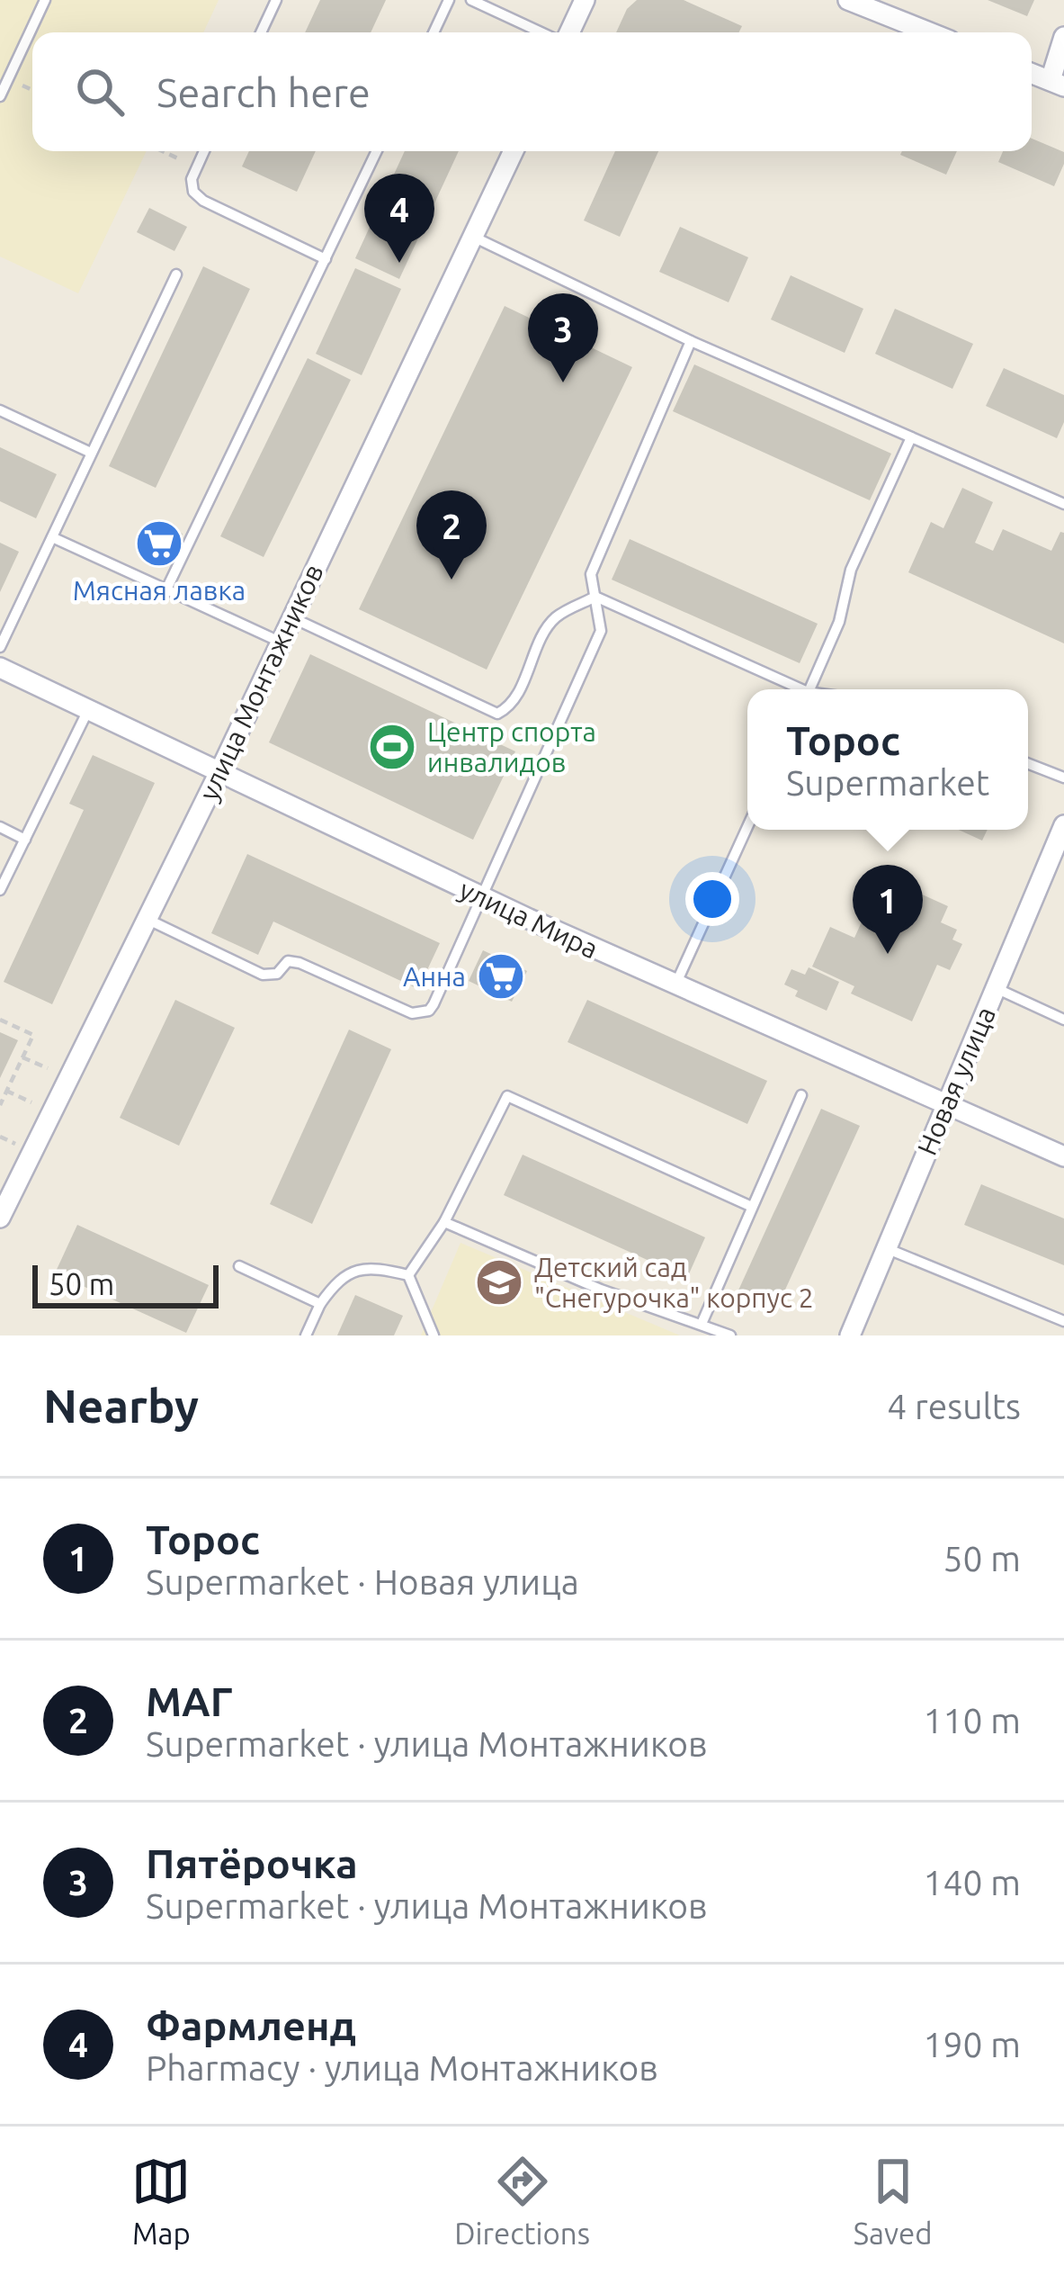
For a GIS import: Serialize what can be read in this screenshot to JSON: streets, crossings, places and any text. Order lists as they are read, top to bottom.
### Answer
{
  "streets": {
    "street": ["улица Монтажников", "улица Мира", "Новая улица"]
  },
  "crossings": [
    ["улица Монтажников", "улица Мира"],
    ["улица Мира", "Новая улица"]
  ],
  "places": {
    "supermarket": ["Мясная лавка", "Анна"],
    "sports": ["Центр спорта инвалидов"],
    "school or university": ["Детский сад \"Снегурочка\" корпус 2"]
  },
  "scale_bar": "50 m",
  "page": {
    "search": "Search here",
    "pins": [
      "4",
      "3",
      "2",
      "1"
    ],
    "popup": ["Торос", "Supermarket"],
    "scale": "50 m",
    "heading": ["Nearby", "4 results"],
    "list": [
      {
        "mark": "1",
        "name": "Торос",
        "note": "Supermarket · Новая улица",
        "value": "50 m"
      },
      {
        "mark": "2",
        "name": "МАГ",
        "note": "Supermarket · улица Монтажников",
        "value": "110 m"
      },
      {
        "mark": "3",
        "name": "Пятёрочка",
        "note": "Supermarket · улица Монтажников",
        "value": "140 m"
      },
      {
        "mark": "4",
        "name": "Фармленд",
        "note": "Pharmacy · улица Монтажников",
        "value": "190 m"
      }
    ],
    "nav": ["Map", "Directions", "Saved"]
  }
}
